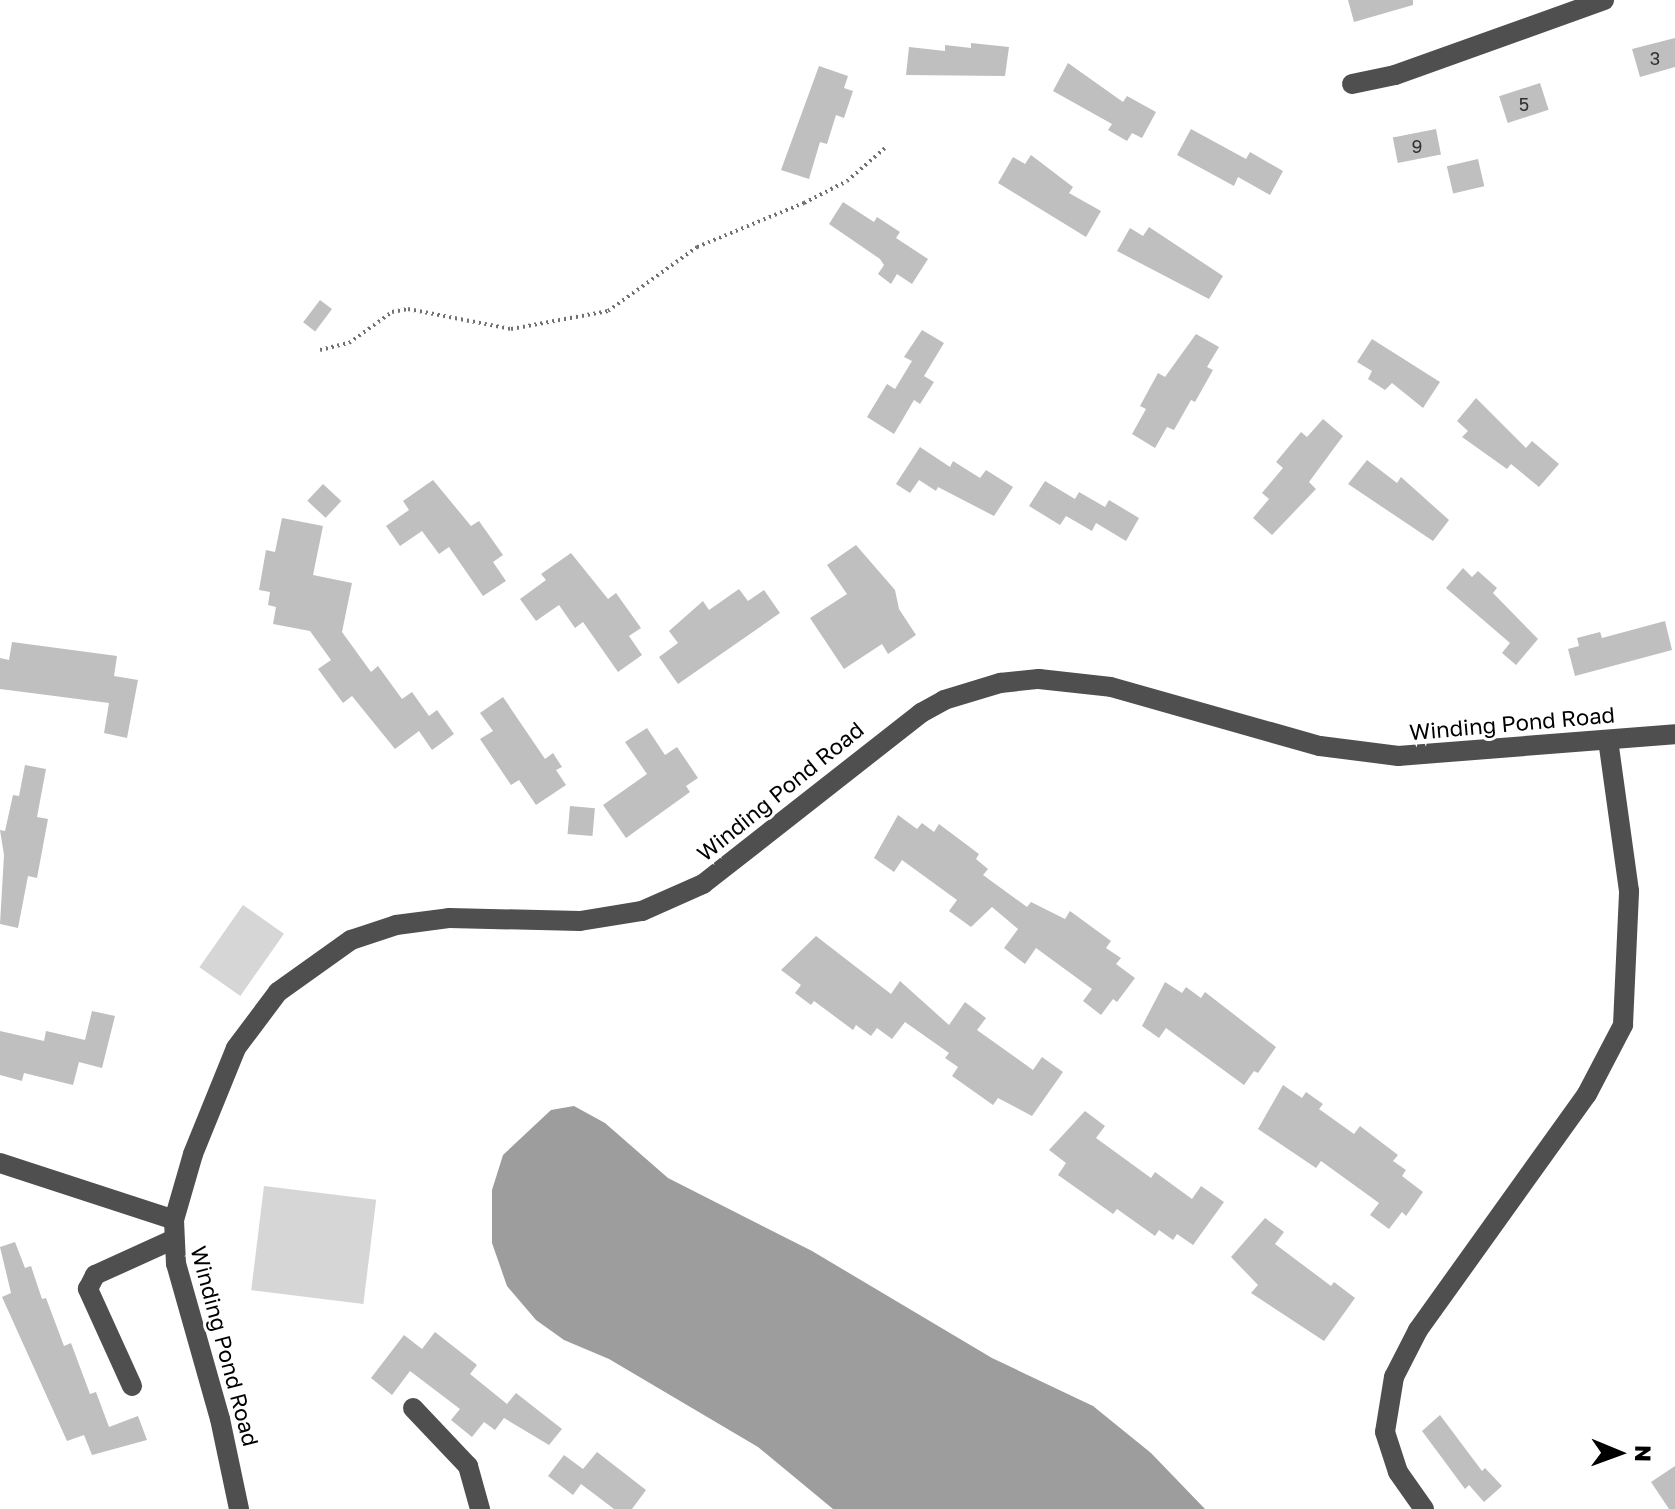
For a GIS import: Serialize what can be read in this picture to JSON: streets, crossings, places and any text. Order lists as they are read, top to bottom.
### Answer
{
  "streets": {
    "street": ["Winding Pond Road"]
  },
  "house_numbers": ["3", "5", "9"],
  "north": "right"
}
